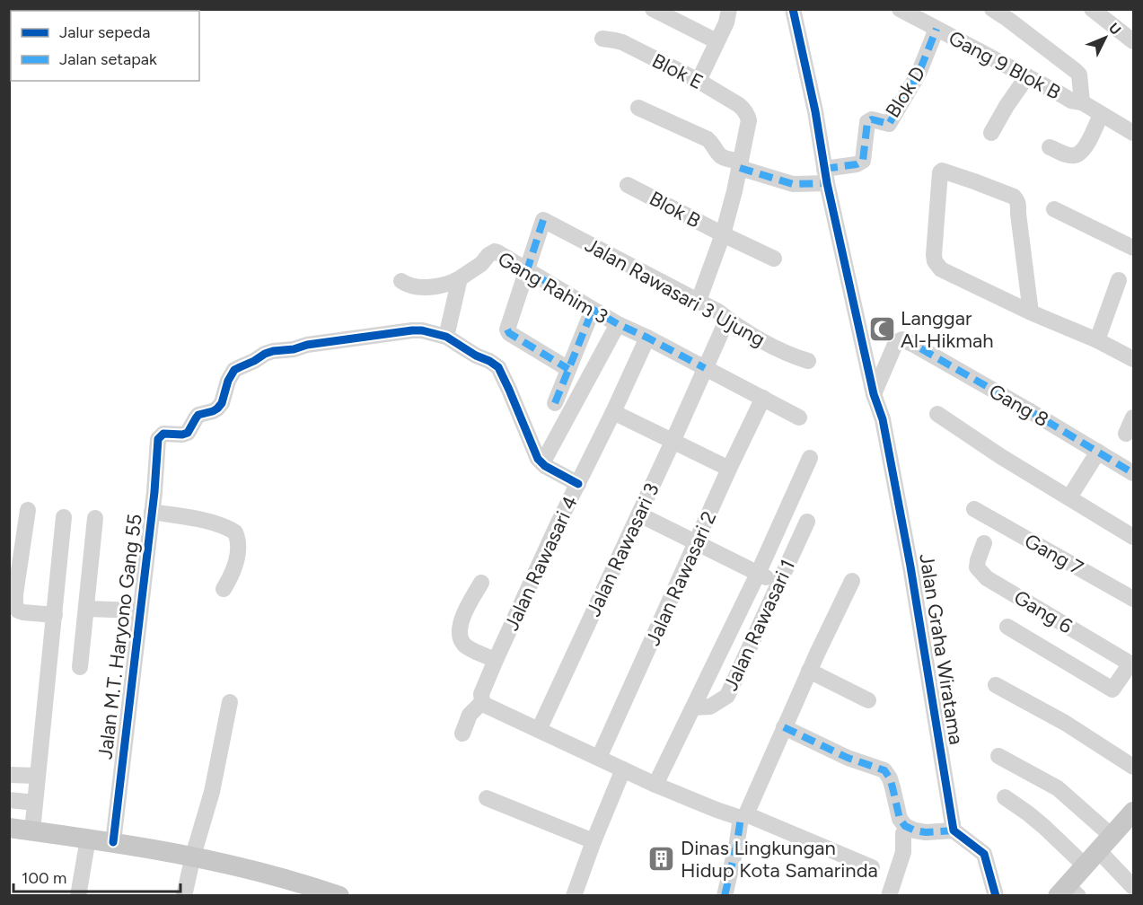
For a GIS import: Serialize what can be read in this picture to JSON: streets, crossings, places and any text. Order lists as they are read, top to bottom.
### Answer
{
  "streets": {
    "street": [
      "Gang 9 Blok B",
      "Blok E",
      "Blok D",
      "Blok B",
      "Gang Rahim 3",
      "Jalan Rawasari 3 Ujung",
      "Gang 8",
      "Jalan Rawasari 3",
      "Gang 7",
      "Jalan Rawasari 4",
      "Jalan Rawasari 2",
      "Gang 6",
      "Jalan Rawasari 1",
      "Jalan M.T. Haryono Gang 55",
      "Jalan Graha Wiratama"
    ]
  },
  "crossings": [
    ["Gang 9 Blok B", "Blok D"],
    ["Blok D", "Jalan Graha Wiratama"],
    ["Gang Rahim 3", "Jalan Rawasari 3 Ujung"],
    ["Gang Rahim 3", "Jalan Rawasari 3"],
    ["Gang Rahim 3", "Jalan Rawasari 4"],
    ["Gang Rahim 3", "Jalan Rawasari 2"],
    ["Jalan Rawasari 3 Ujung", "Jalan Rawasari 3"],
    ["Gang 8", "Jalan Graha Wiratama"]
  ],
  "places": {
    "mosque": ["Langgar Al-Hikmah"],
    "building": ["Dinas Lingkungan Hidup Kota Samarinda"]
  },
  "legend": ["Jalur sepeda", "Jalan setapak"],
  "scale_bar": "100 m",
  "north": "top right"
}
